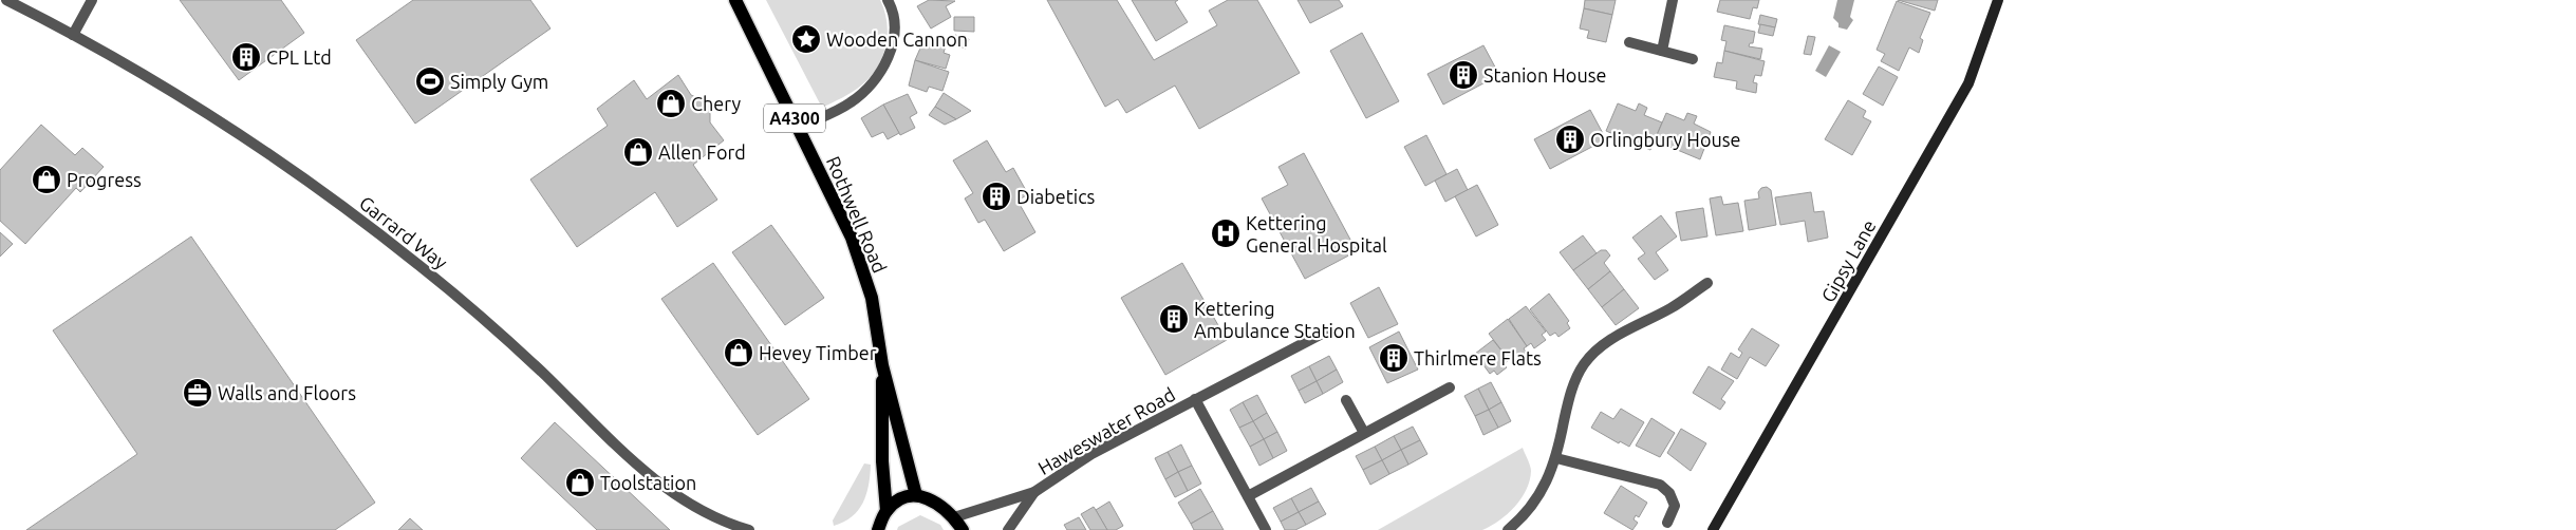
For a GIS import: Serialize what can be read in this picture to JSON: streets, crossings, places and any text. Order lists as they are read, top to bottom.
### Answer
{
  "streets": {
    "main road": ["A4300", "Rothwell Road", "Gipsy Lane"],
    "street": ["Garrard Way", "Haweswater Road"]
  },
  "crossings": [
    ["A4300", "Rothwell Road"]
  ],
  "places": {
    "place": ["Wooden Cannon"],
    "building": [
      "CPL Ltd",
      "Stanion House",
      "Orlingbury House",
      "Diabetics",
      "Kettering Ambulance Station",
      "Thirlmere Flats"
    ],
    "sports": ["Simply Gym"],
    "shop": [
      "Chery",
      "Allen Ford",
      "Progress",
      "Hevey Timber",
      "Toolstation"
    ],
    "hospital": ["Kettering General Hospital"],
    "office": ["Walls and Floors"]
  }
}
